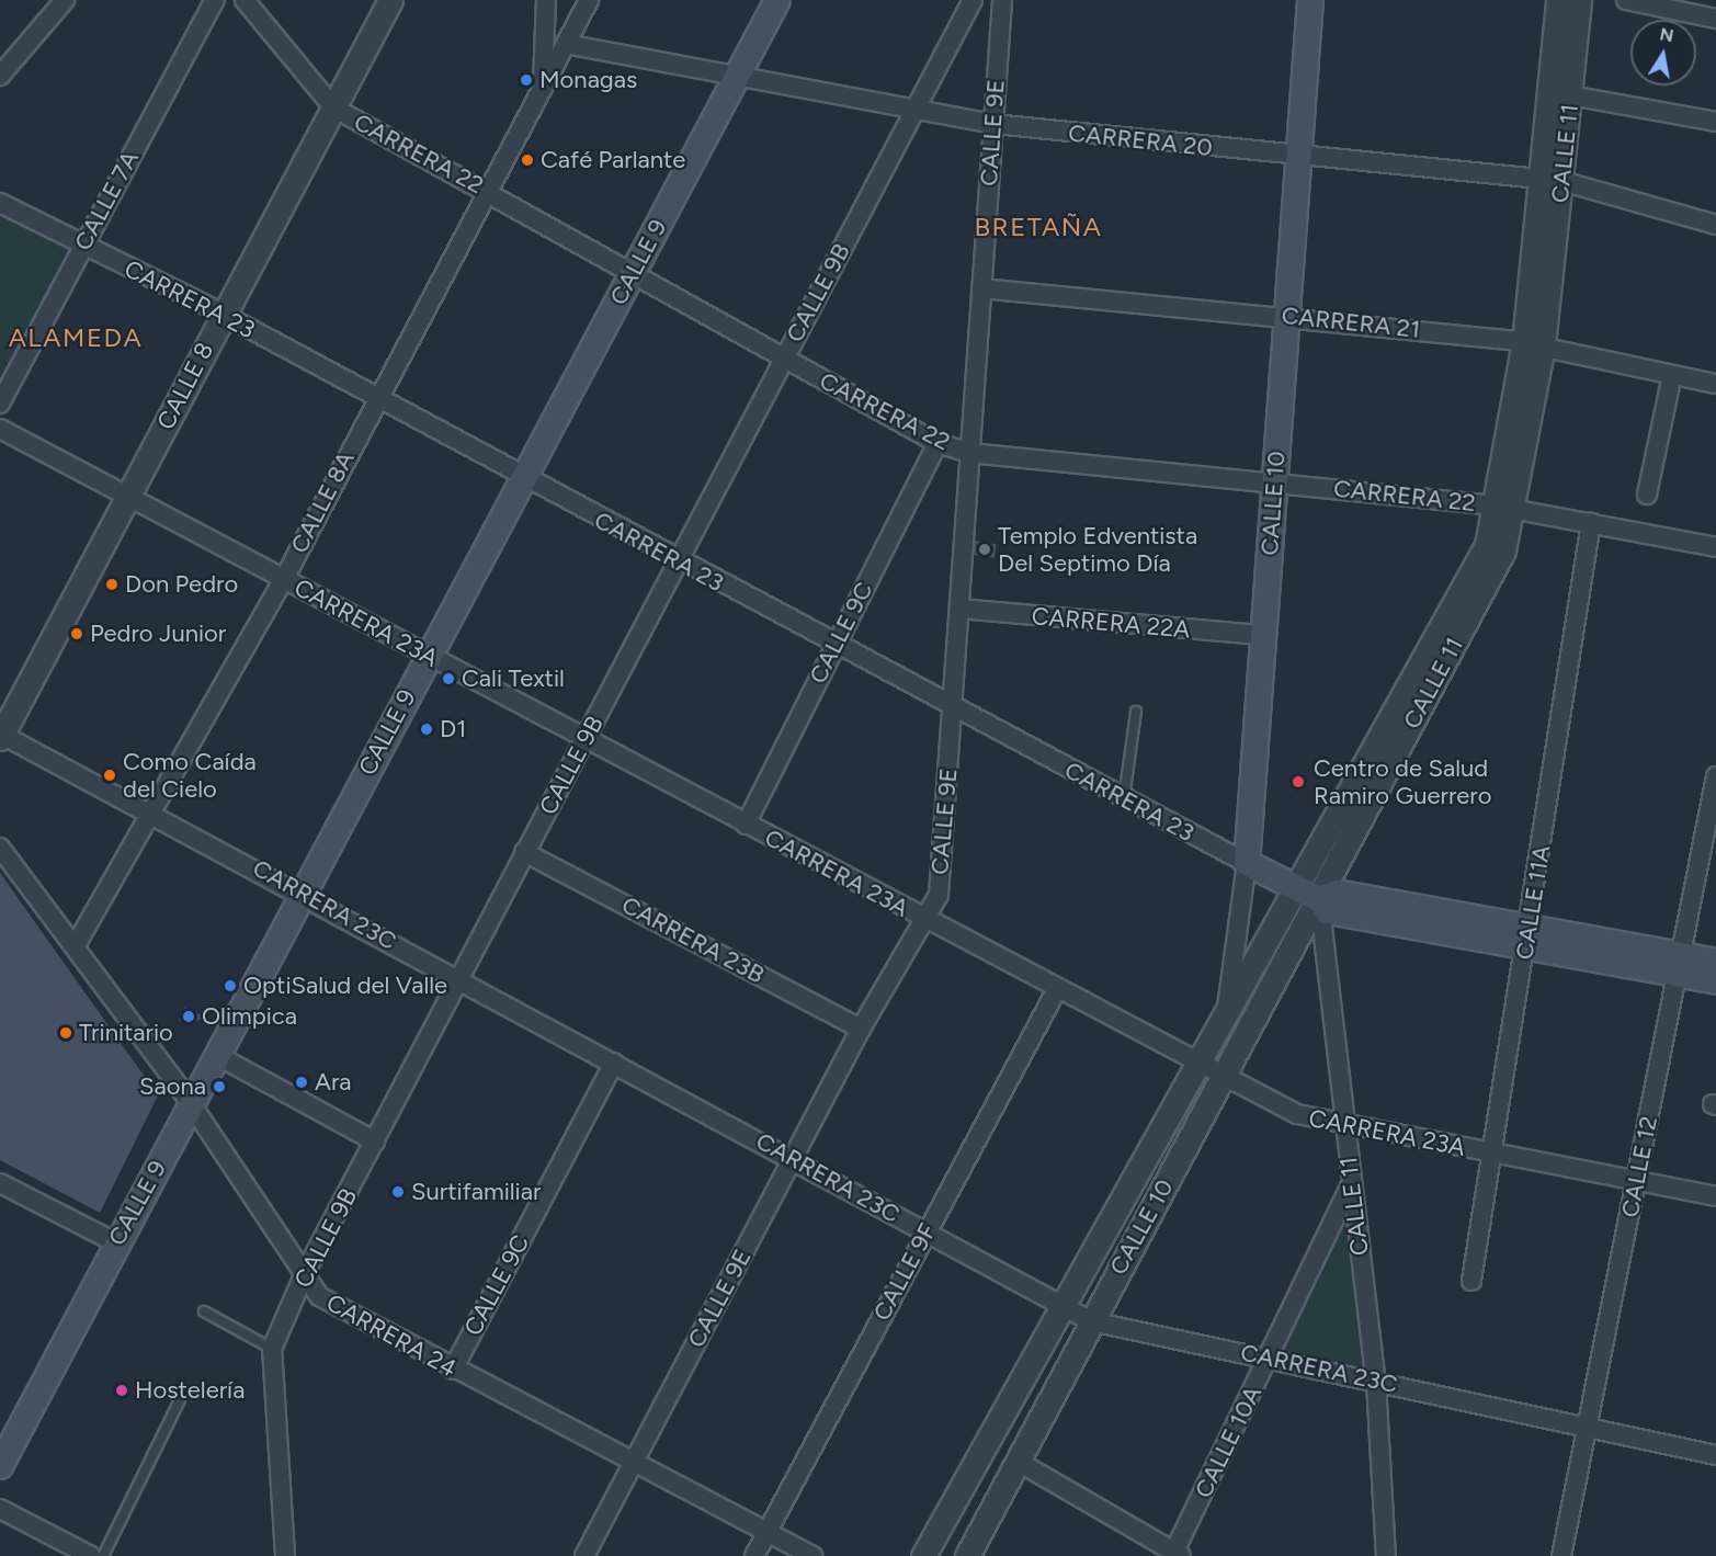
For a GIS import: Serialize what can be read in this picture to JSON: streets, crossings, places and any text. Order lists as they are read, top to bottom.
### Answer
{
  "streets": {
    "main road": ["CALLE 9", "CARRERA 23", "CALLE 10"],
    "street": [
      "CALLE 9E",
      "CARRERA 20",
      "CARRERA 22",
      "CALLE 11",
      "CALLE 7A",
      "CALLE 9B",
      "CARRERA 21",
      "CALLE 8",
      "CALLE 8A",
      "CARRERA 23A",
      "CARRERA 22A",
      "CALLE 9C",
      "CALLE 11A",
      "CARRERA 23C",
      "CARRERA 23B",
      "CALLE 12",
      "CALLE 9F",
      "CARRERA 24",
      "CALLE 10A"
    ]
  },
  "crossings": [
    ["CALLE 9E", "CARRERA 20"],
    ["CALLE 9E", "CARRERA 22"],
    ["CALLE 9E", "CARRERA 23"],
    ["CALLE 9E", "CARRERA 21"],
    ["CALLE 9E", "CARRERA 23A"],
    ["CALLE 9E", "CARRERA 22A"],
    ["CALLE 9E", "CARRERA 23C"],
    ["CALLE 9E", "CARRERA 23B"],
    ["CALLE 9E", "CARRERA 24"],
    ["CARRERA 20", "CALLE 11"],
    ["CARRERA 20", "CALLE 9"],
    ["CARRERA 20", "CALLE 9B"],
    ["CARRERA 20", "CALLE 8A"],
    ["CARRERA 20", "CALLE 10"],
    ["CARRERA 22", "CALLE 11"],
    ["CARRERA 22", "CALLE 9"],
    ["CARRERA 22", "CALLE 9B"],
    ["CARRERA 22", "CALLE 8"],
    ["CARRERA 22", "CALLE 8A"],
    ["CARRERA 22", "CALLE 10"],
    ["CARRERA 22", "CALLE 9C"],
    ["CARRERA 22", "CALLE 11A"],
    ["CALLE 11", "CARRERA 23"],
    ["CALLE 11", "CARRERA 21"],
    ["CALLE 11", "CALLE 10"],
    ["CALLE 11", "CARRERA 23A"],
    ["CALLE 11", "CARRERA 23C"],
    ["CALLE 11", "CALLE 10A"],
    ["CALLE 7A", "CARRERA 23"],
    ["CALLE 9", "CARRERA 23"],
    ["CALLE 9", "CARRERA 23A"],
    ["CALLE 9", "CARRERA 23C"],
    ["CALLE 9", "CARRERA 24"],
    ["CALLE 9B", "CARRERA 23"],
    ["CALLE 9B", "CARRERA 23A"],
    ["CALLE 9B", "CARRERA 23C"],
    ["CALLE 9B", "CARRERA 23B"],
    ["CALLE 9B", "CARRERA 24"],
    ["CARRERA 23", "CALLE 8"],
    ["CARRERA 23", "CALLE 8A"],
    ["CARRERA 23", "CALLE 10"],
    ["CARRERA 23", "CALLE 9C"],
    ["CARRERA 23", "CALLE 11A"],
    ["CARRERA 23", "CALLE 12"],
    ["CARRERA 21", "CALLE 10"],
    ["CALLE 8", "CARRERA 23A"],
    ["CALLE 8", "CARRERA 23C"],
    ["CALLE 8A", "CARRERA 23A"],
    ["CALLE 8A", "CARRERA 23C"],
    ["CALLE 8A", "CARRERA 24"],
    ["CALLE 10", "CARRERA 23A"],
    ["CALLE 10", "CARRERA 22A"],
    ["CALLE 10", "CARRERA 23C"],
    ["CARRERA 23A", "CALLE 9C"],
    ["CARRERA 23A", "CALLE 11A"],
    ["CARRERA 23A", "CALLE 12"],
    ["CARRERA 23A", "CALLE 9F"],
    ["CALLE 9C", "CARRERA 23C"],
    ["CALLE 9C", "CARRERA 24"],
    ["CARRERA 23C", "CALLE 12"],
    ["CARRERA 23C", "CALLE 9F"],
    ["CARRERA 23C", "CALLE 10A"],
    ["CALLE 9F", "CARRERA 24"]
  ],
  "districts": ["BRETAÑA", "ALAMEDA"],
  "places": [
    "Monagas",
    "Café Parlante",
    "Templo Edventista Del Septimo Día",
    "Don Pedro",
    "Pedro Junior",
    "Cali Textil",
    "D1",
    "Como Caída del Cielo",
    "Centro de Salud Ramiro Guerrero",
    "OptiSalud del Valle",
    "Olimpica",
    "Trinitario",
    "Ara",
    "Saona",
    "Surtifamiliar",
    "Hostelería"
  ],
  "north": "top"
}
